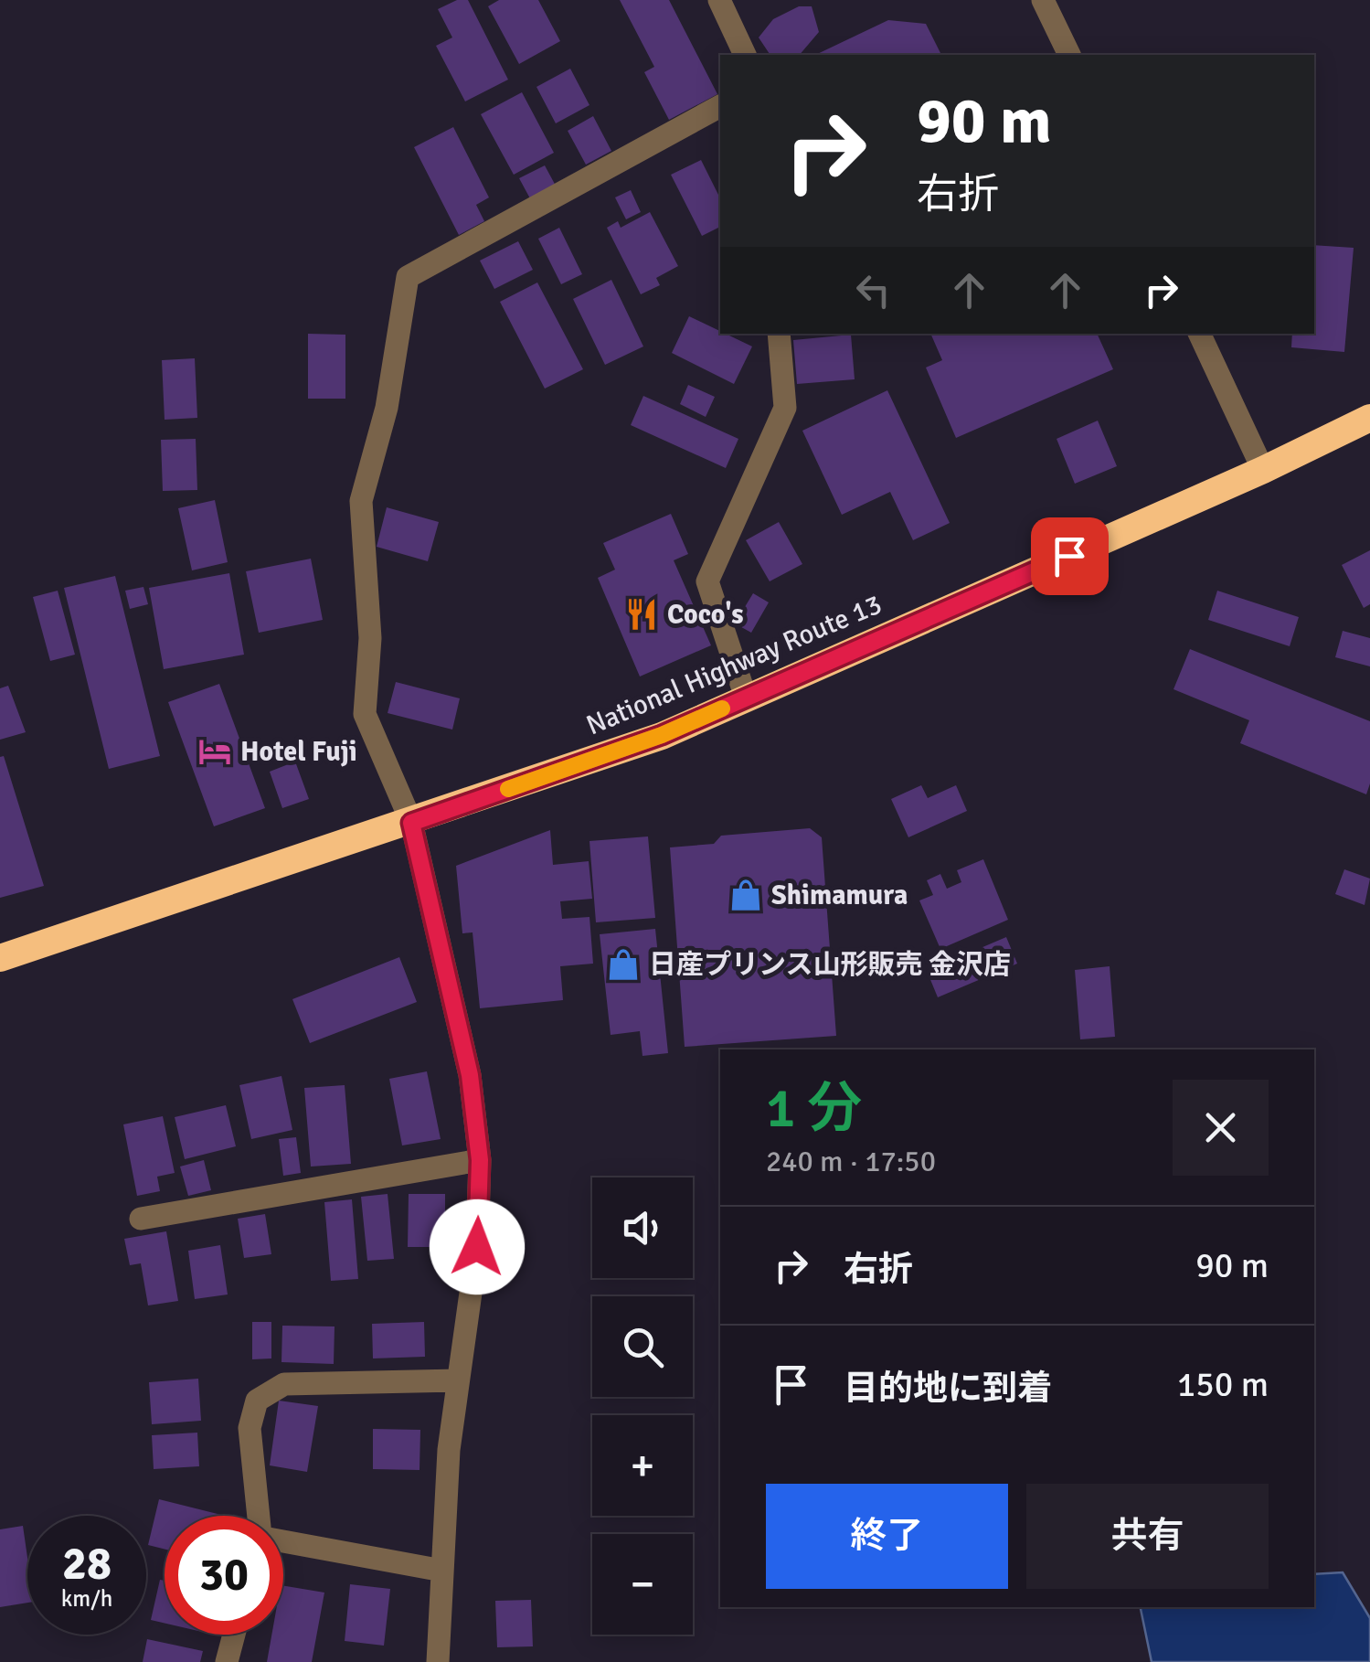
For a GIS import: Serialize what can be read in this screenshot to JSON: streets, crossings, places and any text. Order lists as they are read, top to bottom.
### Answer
{
  "streets": {
    "highway": ["National Highway Route 13"]
  },
  "places": {
    "restaurant": ["Coco's"],
    "hotel": ["Hotel Fuji"],
    "shop": ["Shimamura", "日産プリンス山形販売 金沢店"]
  },
  "page": {
    "turn": ["90 m", "右折"],
    "heading": ["1 分", "240 m · 17:50"],
    "map_buttons": ["+", "−"],
    "list": [
      {
        "name": "右折",
        "value": "90 m"
      },
      {
        "name": "目的地に到着",
        "value": "150 m"
      }
    ],
    "buttons": ["終了", "共有"],
    "speed": "28 km/h",
    "limit": "30"
  }
}
